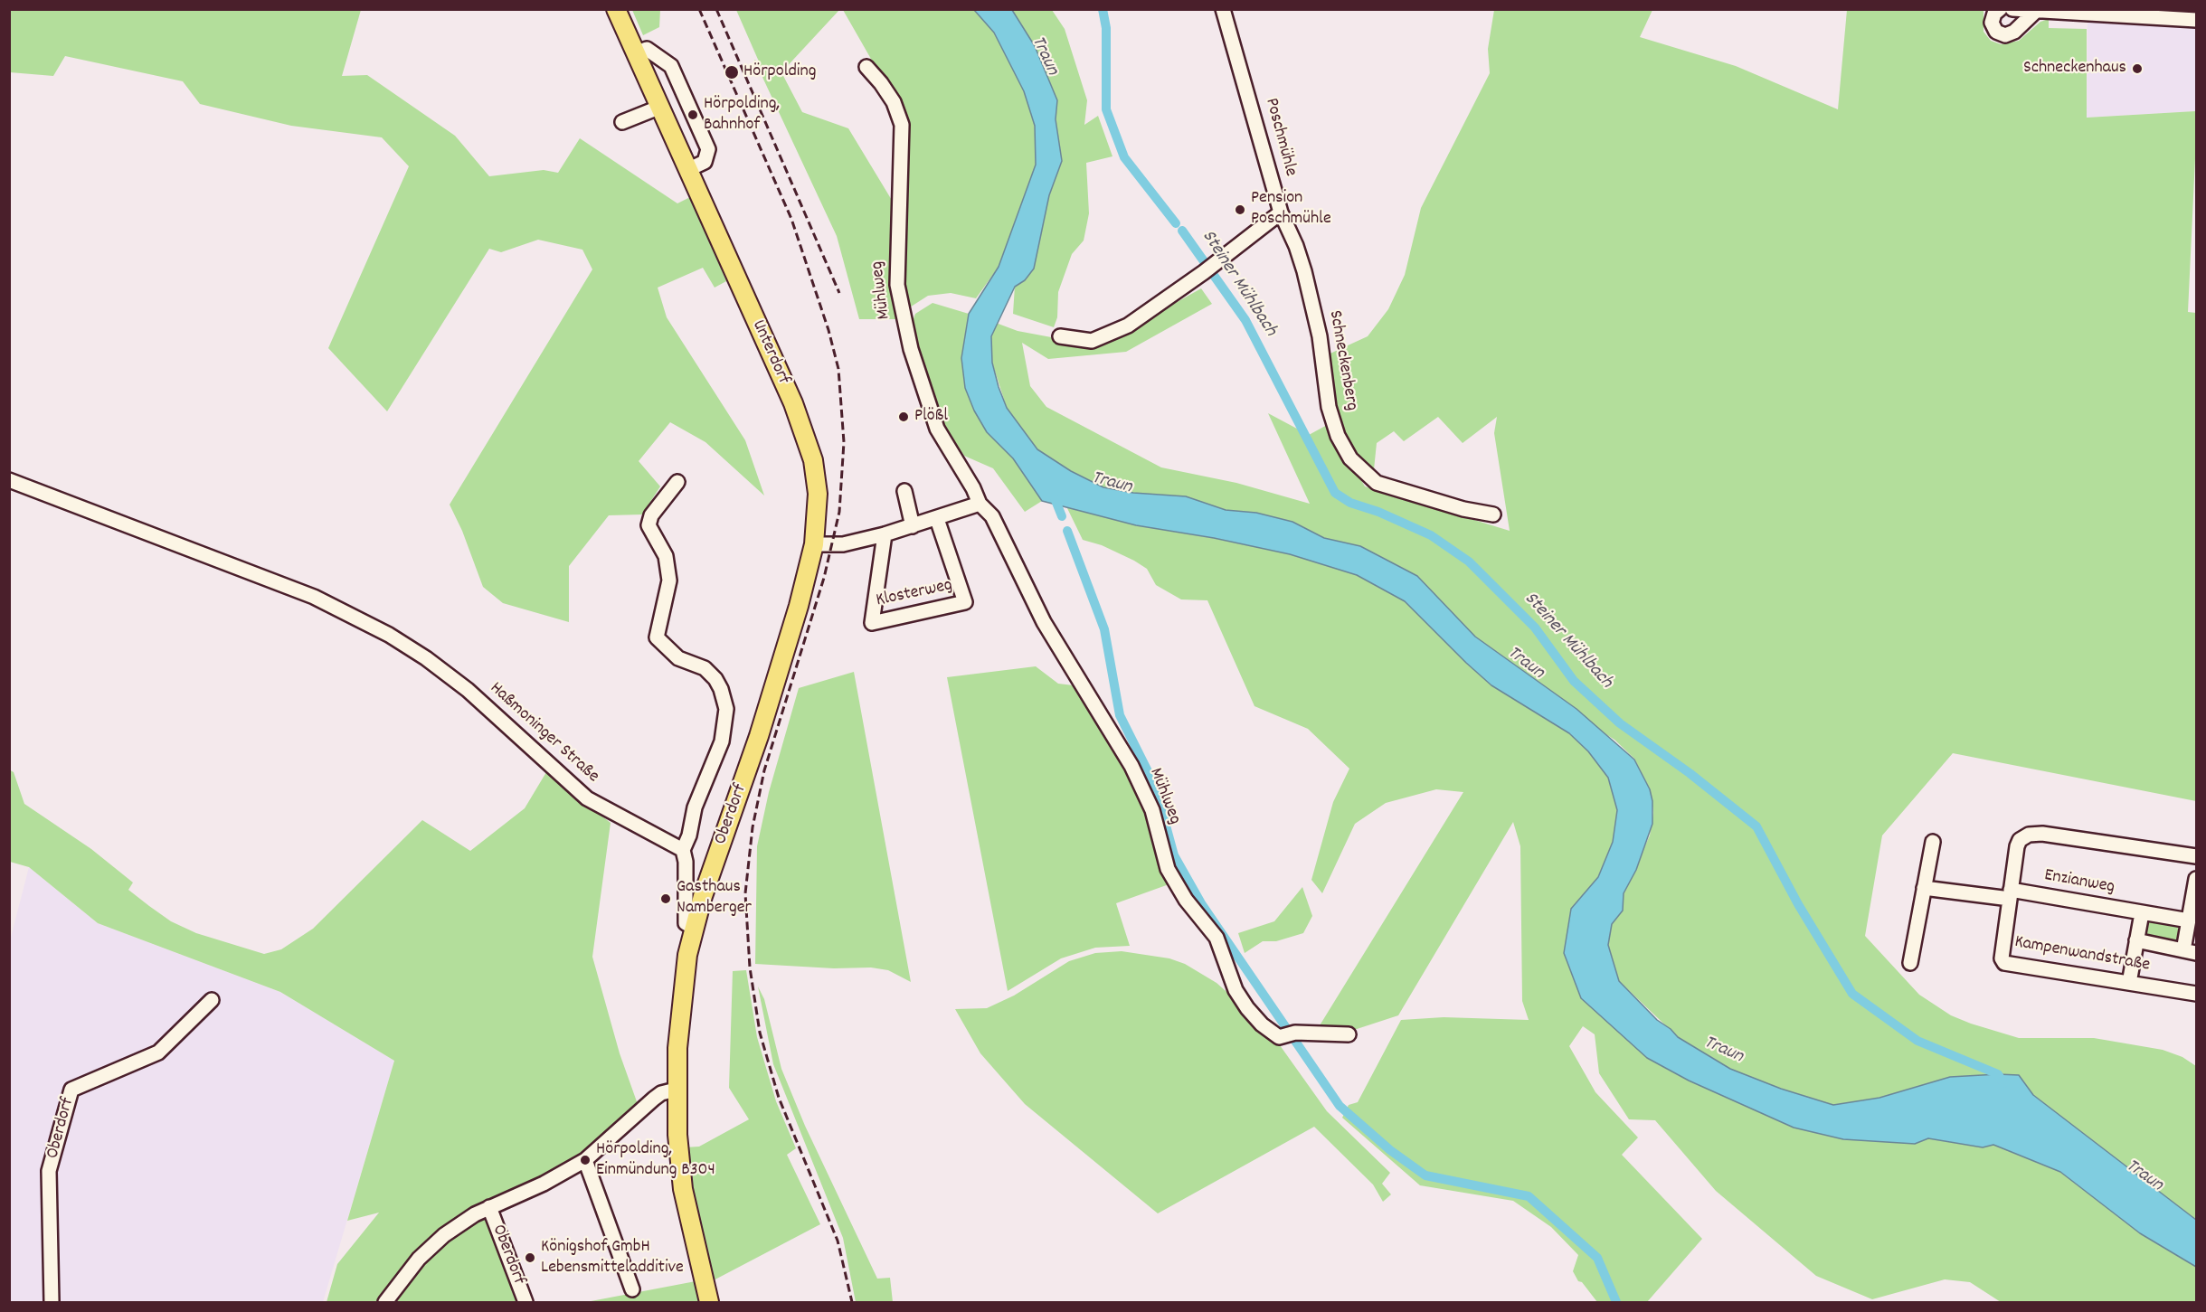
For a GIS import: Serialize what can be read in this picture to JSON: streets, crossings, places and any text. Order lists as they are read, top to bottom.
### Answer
{
  "streets": {
    "main road": ["Unterdorf", "Oberdorf"],
    "street": [
      "Poschmühle",
      "Mühlweg",
      "Schneckenberg",
      "Klosterweg",
      "Haßmoninger Straße",
      "Enzianweg",
      "Kampenwandstraße"
    ]
  },
  "crossings": [
    ["Poschmühle", "Schneckenberg"],
    ["Unterdorf", "Oberdorf"],
    ["Haßmoninger Straße", "Oberdorf"],
    ["Enzianweg", "Kampenwandstraße"]
  ],
  "water": ["Traun", "Steiner Mühlbach"],
  "places": [
    "Schneckenhaus",
    "Hörpolding",
    "Hörpolding, Bahnhof",
    "Pension Poschmühle",
    "Plößl",
    "Gasthaus Namberger",
    "Hörpolding, Einmündung B304",
    "Königshof GmbH Lebensmitteladditive"
  ]
}
